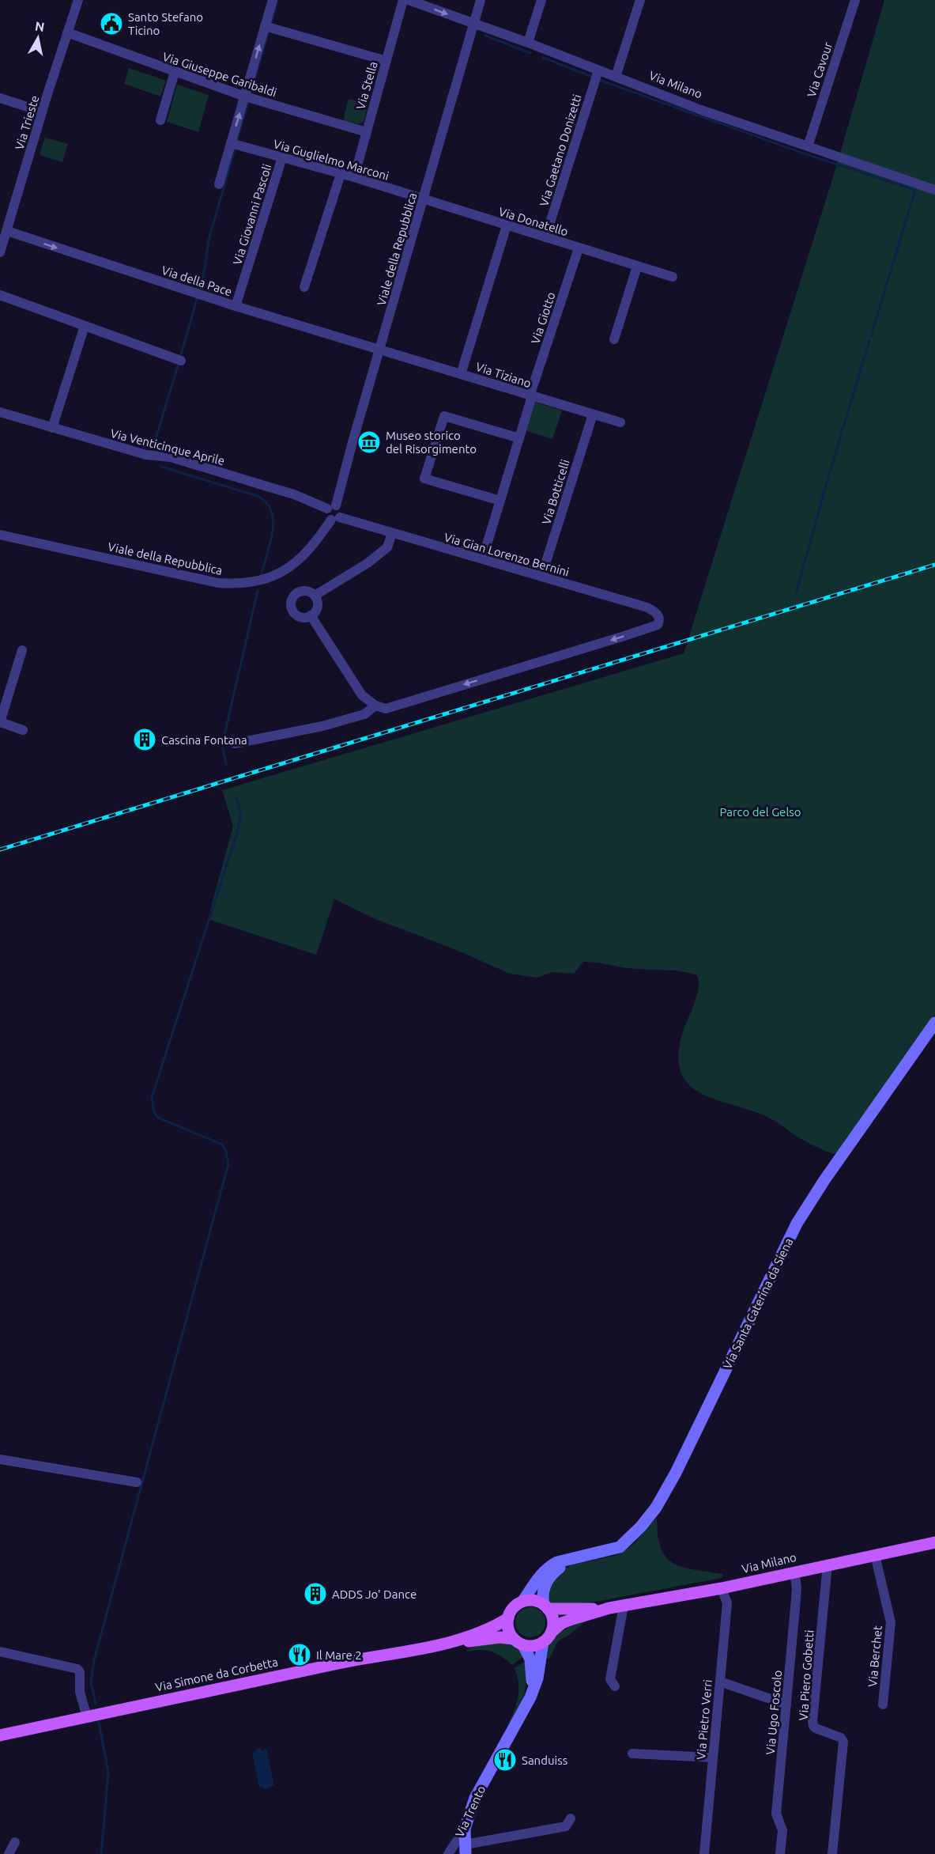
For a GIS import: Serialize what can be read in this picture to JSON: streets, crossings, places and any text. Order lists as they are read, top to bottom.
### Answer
{
  "streets": {
    "main road": ["Via Milano", "Via Simone da Corbetta"],
    "street": [
      "Via Cavour",
      "Via Giuseppe Garibaldi",
      "Via Stella",
      "Via Trieste",
      "Via Gaetano Donizetti",
      "Via Guglielmo Marconi",
      "Via Giovanni Pascoli",
      "Via Donatello",
      "Viale della Repubblica",
      "Via della Pace",
      "Via Giotto",
      "Via Tiziano",
      "Via Venticinque Aprile",
      "Via Botticelli",
      "Via Gian Lorenzo Bernini",
      "Via Santa Caterina da Siena",
      "Via Berchet",
      "Via Piero Gobetti",
      "Via Ugo Foscolo",
      "Via Pietro Verri",
      "Via Trento"
    ]
  },
  "crossings": [
    ["Via Cavour", "Via Milano"],
    ["Via Giuseppe Garibaldi", "Via Stella"],
    ["Via Giuseppe Garibaldi", "Via Trieste"],
    ["Via Milano", "Via Gaetano Donizetti"],
    ["Via Milano", "Viale della Repubblica"],
    ["Via Milano", "Via Berchet"],
    ["Via Milano", "Via Piero Gobetti"],
    ["Via Milano", "Via Ugo Foscolo"],
    ["Via Milano", "Via Pietro Verri"],
    ["Via Stella", "Via Guglielmo Marconi"],
    ["Via Trieste", "Via della Pace"],
    ["Via Gaetano Donizetti", "Via Donatello"],
    ["Via Guglielmo Marconi", "Via Giovanni Pascoli"],
    ["Via Guglielmo Marconi", "Via Donatello"],
    ["Via Guglielmo Marconi", "Viale della Repubblica"],
    ["Via Giovanni Pascoli", "Via della Pace"],
    ["Via Donatello", "Viale della Repubblica"],
    ["Via Donatello", "Via Giotto"],
    ["Viale della Repubblica", "Via della Pace"],
    ["Viale della Repubblica", "Via Tiziano"],
    ["Viale della Repubblica", "Via Venticinque Aprile"],
    ["Viale della Repubblica", "Via Gian Lorenzo Bernini"],
    ["Via della Pace", "Via Tiziano"],
    ["Via Giotto", "Via Tiziano"],
    ["Via Tiziano", "Via Botticelli"],
    ["Via Botticelli", "Via Gian Lorenzo Bernini"],
    ["Via Santa Caterina da Siena", "Via Simone da Corbetta"],
    ["Via Santa Caterina da Siena", "Via Trento"],
    ["Via Simone da Corbetta", "Via Trento"]
  ],
  "parks": ["Parco del Gelso"],
  "places": {
    "public building": ["Santo Stefano Ticino"],
    "museum": ["Museo storico del Risorgimento"],
    "building": ["Cascina Fontana", "ADDS Jo' Dance"],
    "restaurant": ["Il Mare 2", "Sanduiss"]
  },
  "north": "top"
}
